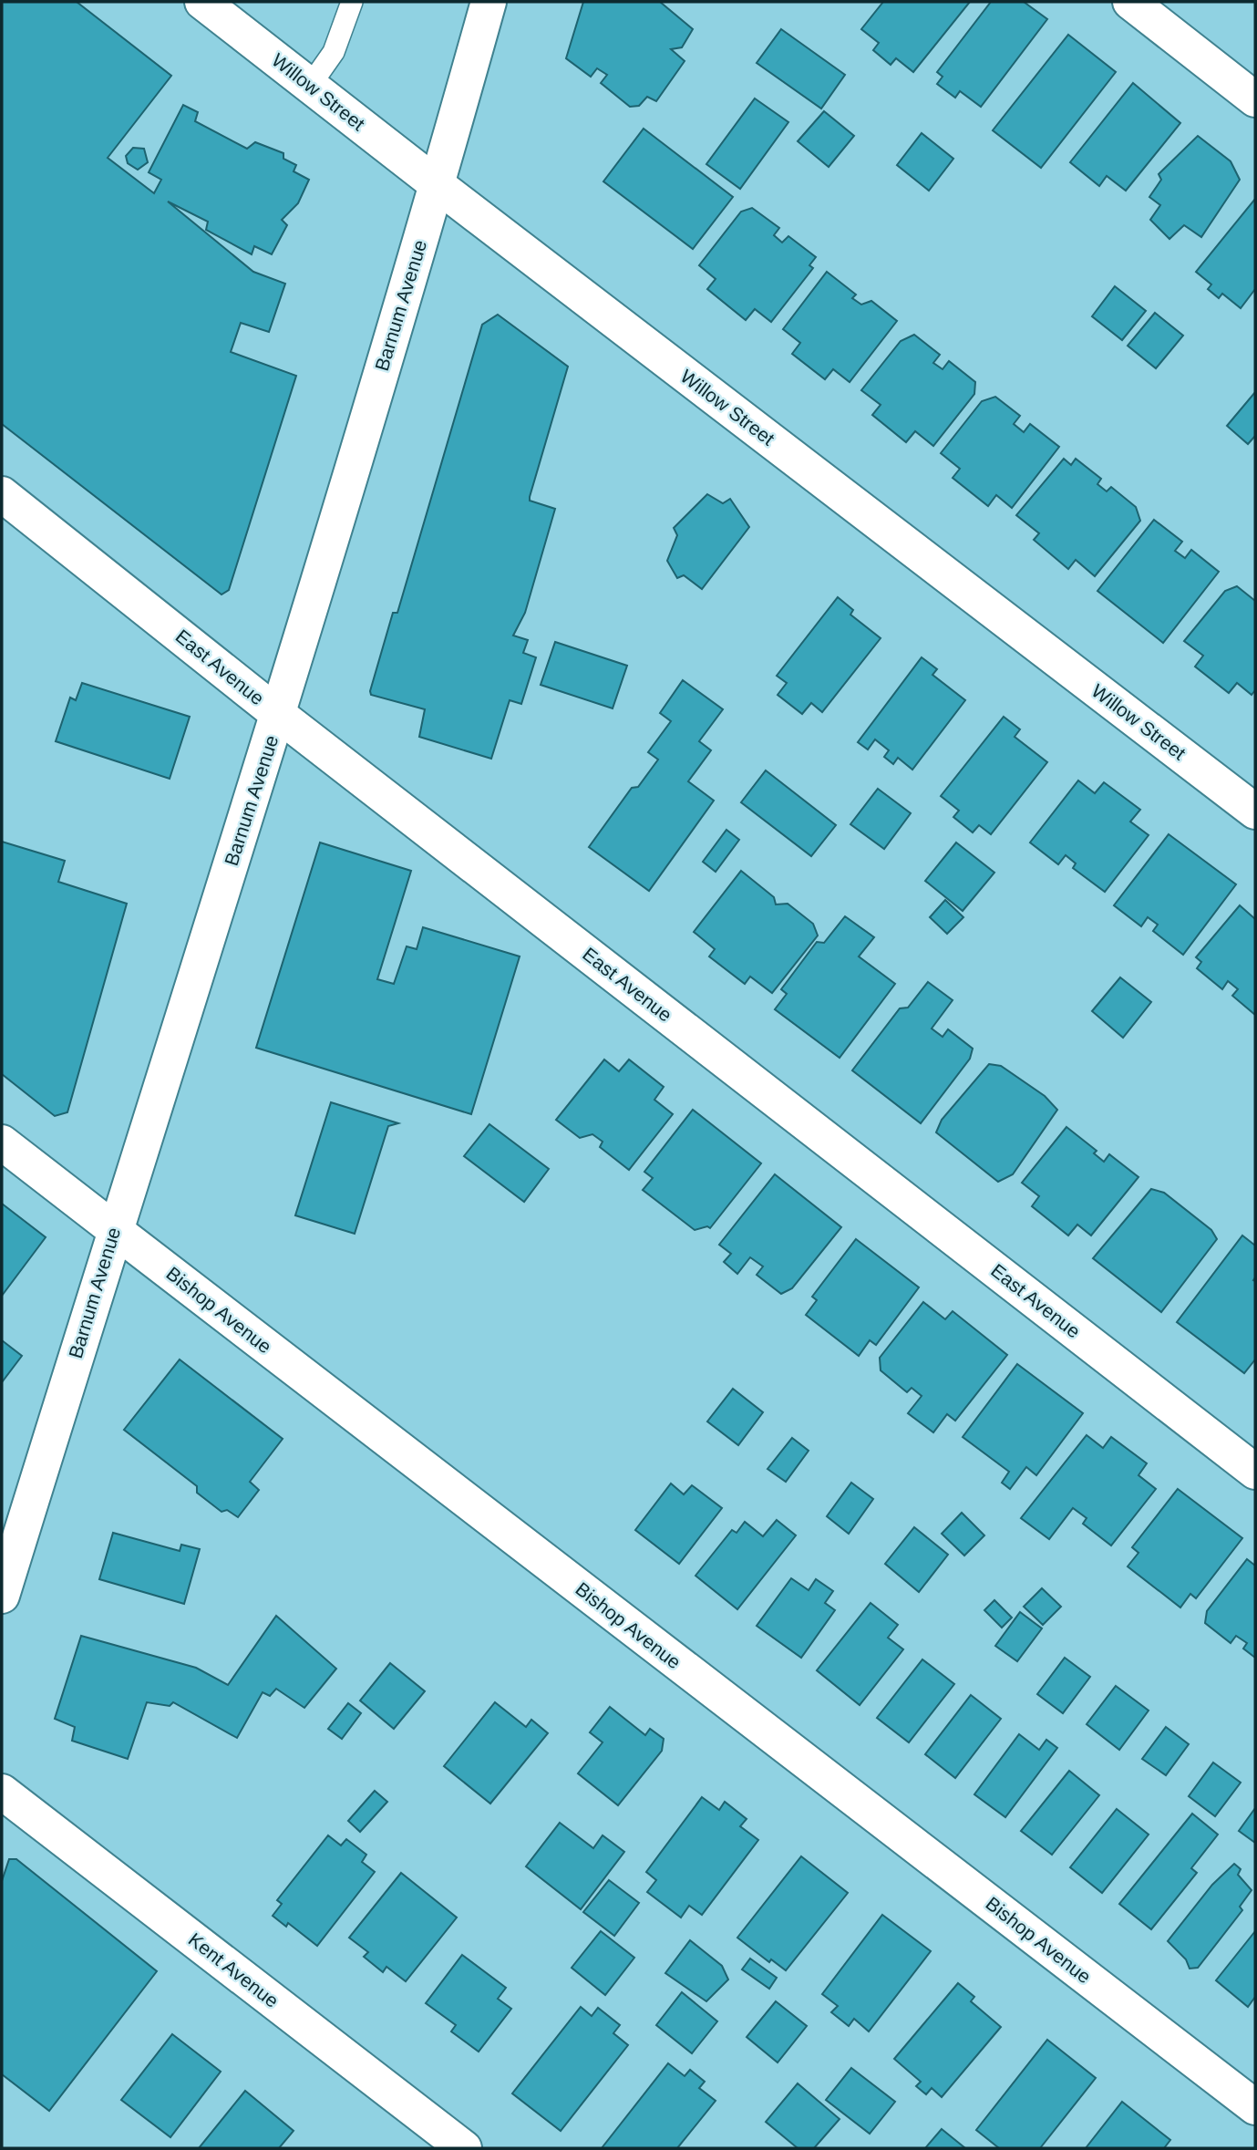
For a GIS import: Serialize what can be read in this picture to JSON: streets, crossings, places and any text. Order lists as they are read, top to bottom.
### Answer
{
  "streets": {
    "street": [
      "Willow Street",
      "Barnum Avenue",
      "East Avenue",
      "Bishop Avenue",
      "Kent Avenue"
    ]
  },
  "crossings": [
    ["Willow Street", "Barnum Avenue"],
    ["Barnum Avenue", "East Avenue"],
    ["Barnum Avenue", "Bishop Avenue"]
  ]
}
